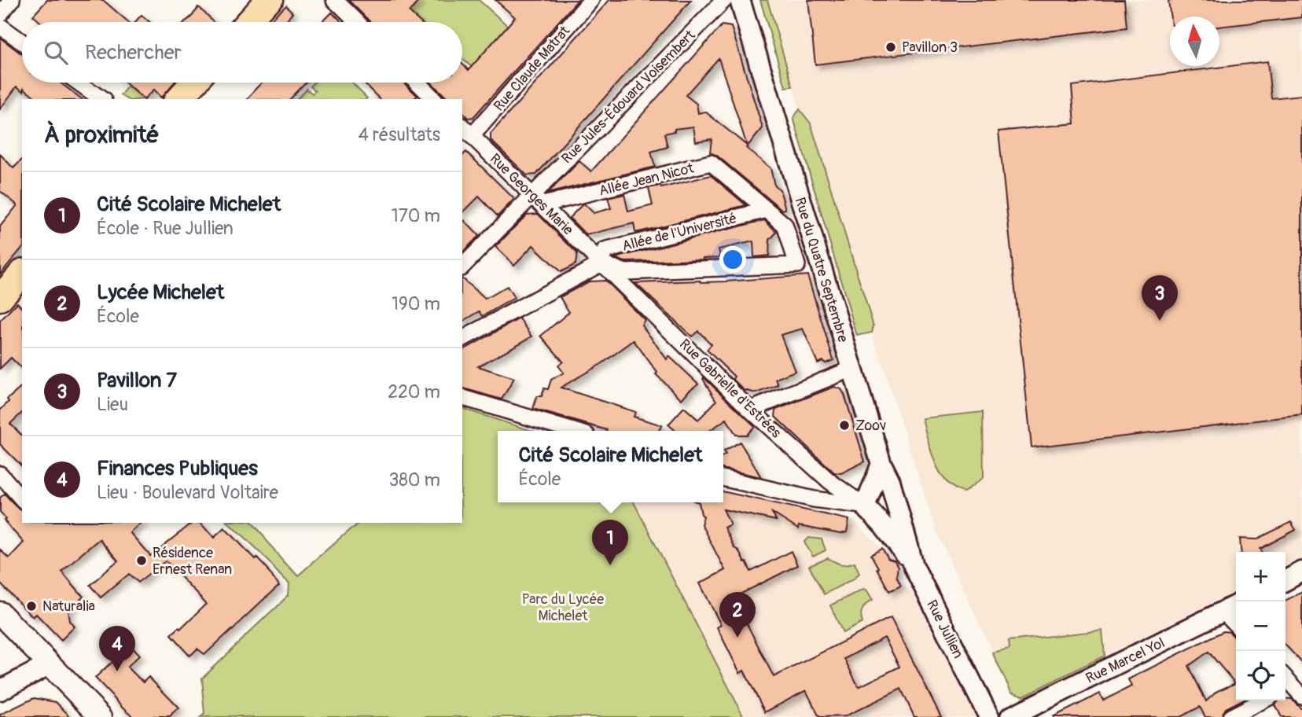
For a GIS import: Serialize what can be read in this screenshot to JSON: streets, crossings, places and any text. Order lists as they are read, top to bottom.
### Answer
{
  "streets": {
    "street": [
      "Rue Claude Matrat",
      "Rue Jules-Édouard Voisembert",
      "Allée Jean Nicot",
      "Rue Georges Marie",
      "Allée de l'Université",
      "Rue du Quatre Septembre",
      "Rue Gabrielle d'Estrées",
      "Rue Jullien",
      "Rue Marcel Yol"
    ]
  },
  "crossings": [
    ["Rue Claude Matrat", "Rue Georges Marie"],
    ["Rue Jules-Édouard Voisembert", "Allée Jean Nicot"],
    ["Rue Jules-Édouard Voisembert", "Rue Georges Marie"],
    ["Allée Jean Nicot", "Rue Georges Marie"],
    ["Allée Jean Nicot", "Allée de l'Université"],
    ["Allée Jean Nicot", "Rue Gabrielle d'Estrées"],
    ["Rue Georges Marie", "Allée de l'Université"],
    ["Rue Georges Marie", "Rue Gabrielle d'Estrées"],
    ["Allée de l'Université", "Rue Gabrielle d'Estrées"],
    ["Rue du Quatre Septembre", "Rue Jullien"]
  ],
  "parks": ["Parc du Lycée Michelet"],
  "places": [
    "Pavillon 3",
    "Zoov",
    "Résidence Ernest Renan",
    "Naturalia"
  ],
  "north": "top",
  "page": {
    "search": "Rechercher",
    "heading": ["À proximité", "4 résultats"],
    "list": [
      {
        "mark": "1",
        "name": "Cité Scolaire Michelet",
        "note": "École · Rue Jullien",
        "value": "170 m"
      },
      {
        "mark": "2",
        "name": "Lycée Michelet",
        "note": "École",
        "value": "190 m"
      },
      {
        "mark": "3",
        "name": "Pavillon 7",
        "note": "Lieu",
        "value": "220 m"
      },
      {
        "mark": "4",
        "name": "Finances Publiques",
        "note": "Lieu · Boulevard Voltaire",
        "value": "380 m"
      }
    ],
    "pins": [
      "3",
      "1",
      "2",
      "4"
    ],
    "popup": ["Cité Scolaire Michelet", "École"],
    "map_buttons": ["+", "−"]
  }
}
